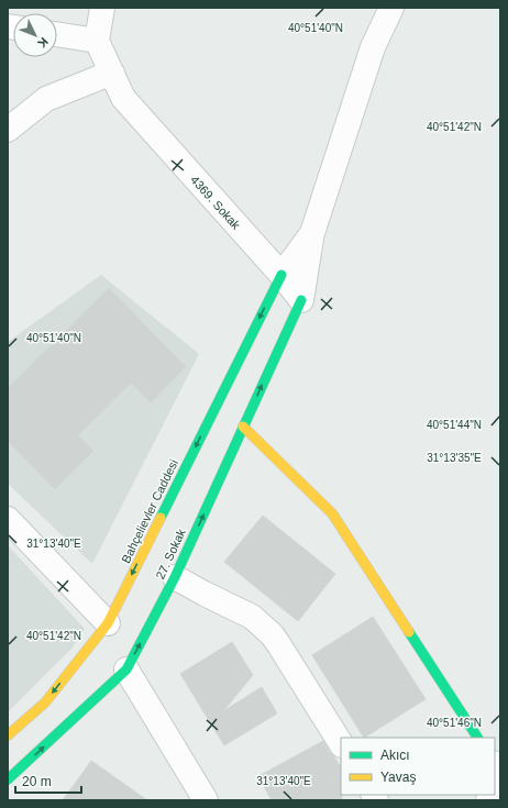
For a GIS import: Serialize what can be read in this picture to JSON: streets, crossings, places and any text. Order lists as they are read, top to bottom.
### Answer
{
  "streets": {
    "main road": ["Bahçelievler Caddesi", "27. Sokak"],
    "street": ["4369. Sokak"]
  },
  "crossings": [
    ["4369. Sokak", "Bahçelievler Caddesi"],
    ["4369. Sokak", "27. Sokak"]
  ],
  "one_way": ["Bahçelievler Caddesi", "27. Sokak"],
  "legend": ["Akıcı", "Yavaş"],
  "scale_bar": "20 m",
  "north": "bottom right",
  "coordinates": [
    "40°51'40\"N",
    "40°51'42\"N",
    "40°51'44\"N",
    "31°13'35\"E",
    "31°13'40\"E",
    "40°51'46\"N"
  ]
}
